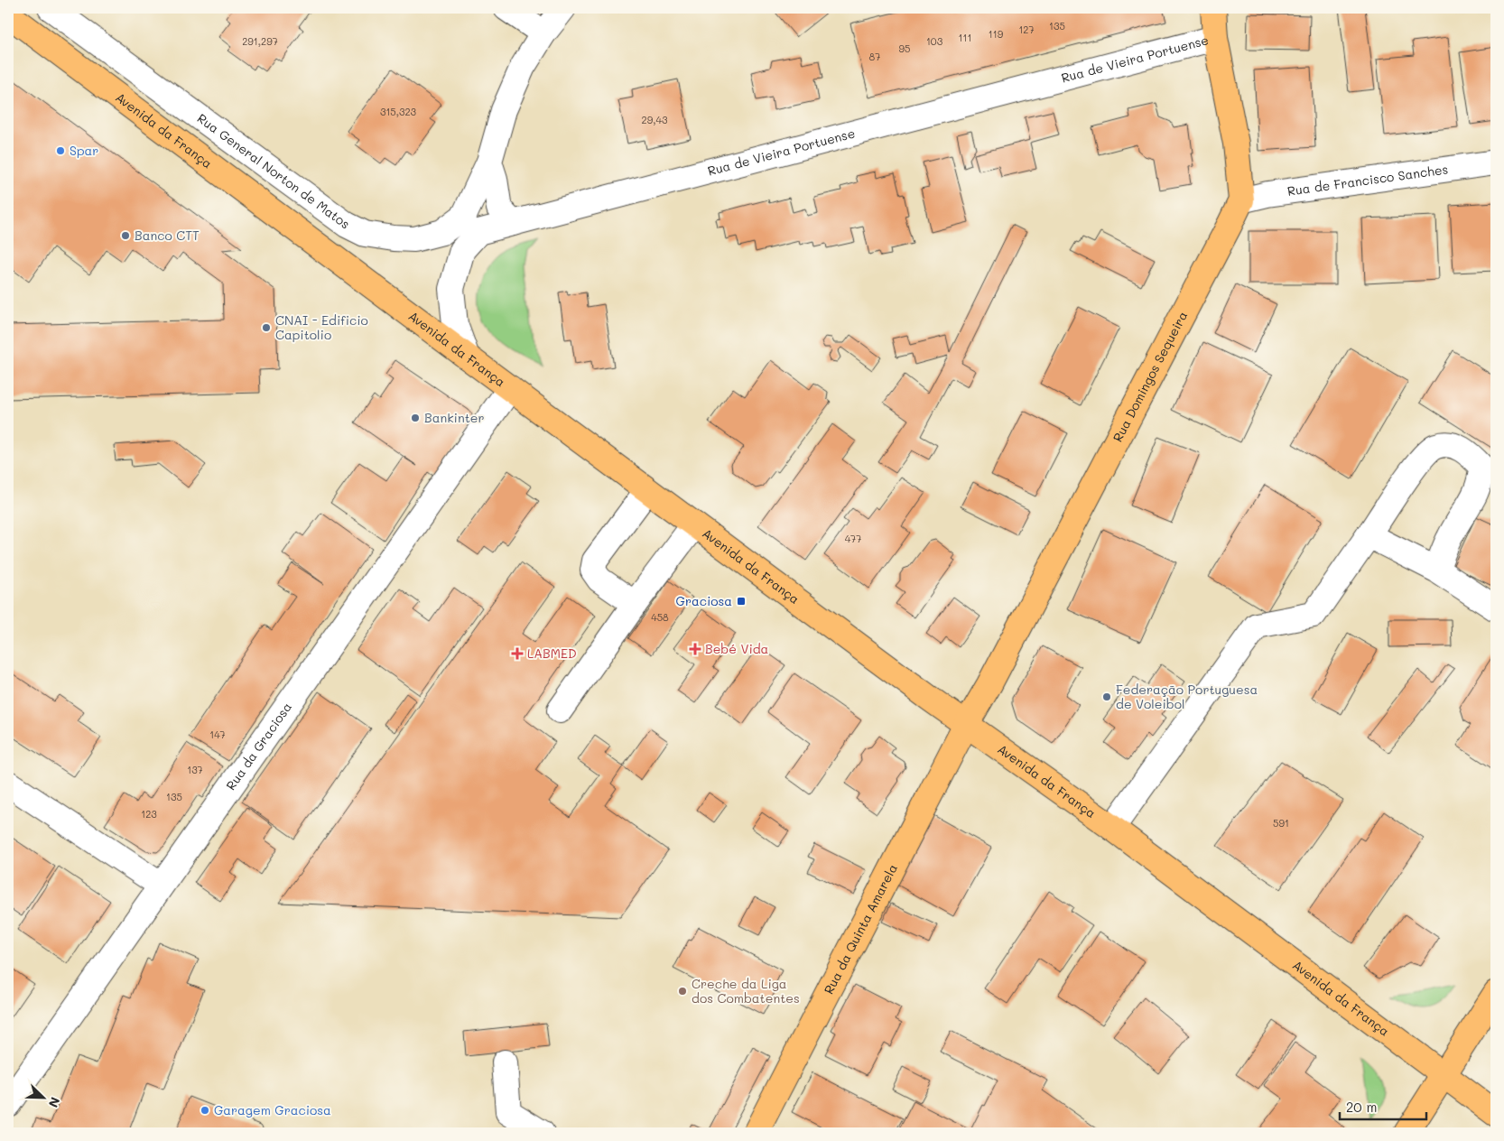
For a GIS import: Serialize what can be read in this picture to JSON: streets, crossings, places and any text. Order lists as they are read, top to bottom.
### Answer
{
  "streets": {
    "main road": ["Avenida da França", "Rua Domingos Sequeira", "Rua da Quinta Amarela"],
    "street": [
      "Rua de Vieira Portuense",
      "Rua General Norton de Matos",
      "Rua de Francisco Sanches",
      "Rua da Graciosa"
    ]
  },
  "crossings": [
    ["Rua de Vieira Portuense", "Avenida da França"],
    ["Rua de Vieira Portuense", "Rua Domingos Sequeira"],
    ["Avenida da França", "Rua Domingos Sequeira"],
    ["Avenida da França", "Rua da Graciosa"],
    ["Avenida da França", "Rua da Quinta Amarela"],
    ["Rua de Francisco Sanches", "Rua Domingos Sequeira"],
    ["Rua Domingos Sequeira", "Rua da Quinta Amarela"]
  ],
  "places": {
    "other": [
      "Spar",
      "Banco CTT",
      "CNAI - Edificio Capitolio",
      "Bankinter",
      "Federação Portuguesa de Voleibol",
      "Creche da Liga dos Combatentes",
      "Garagem Graciosa"
    ],
    "transit": ["Graciosa"],
    "health": ["Bebé Vida", "LABMED"]
  },
  "house_numbers": [
    "135",
    "127",
    "119",
    "111",
    "291,297",
    "103",
    "95",
    "87",
    "315,323",
    "29,43",
    "477",
    "458",
    "147",
    "137",
    "135",
    "123",
    "591"
  ],
  "scale_bar": "20 m",
  "north": "bottom right"
}
